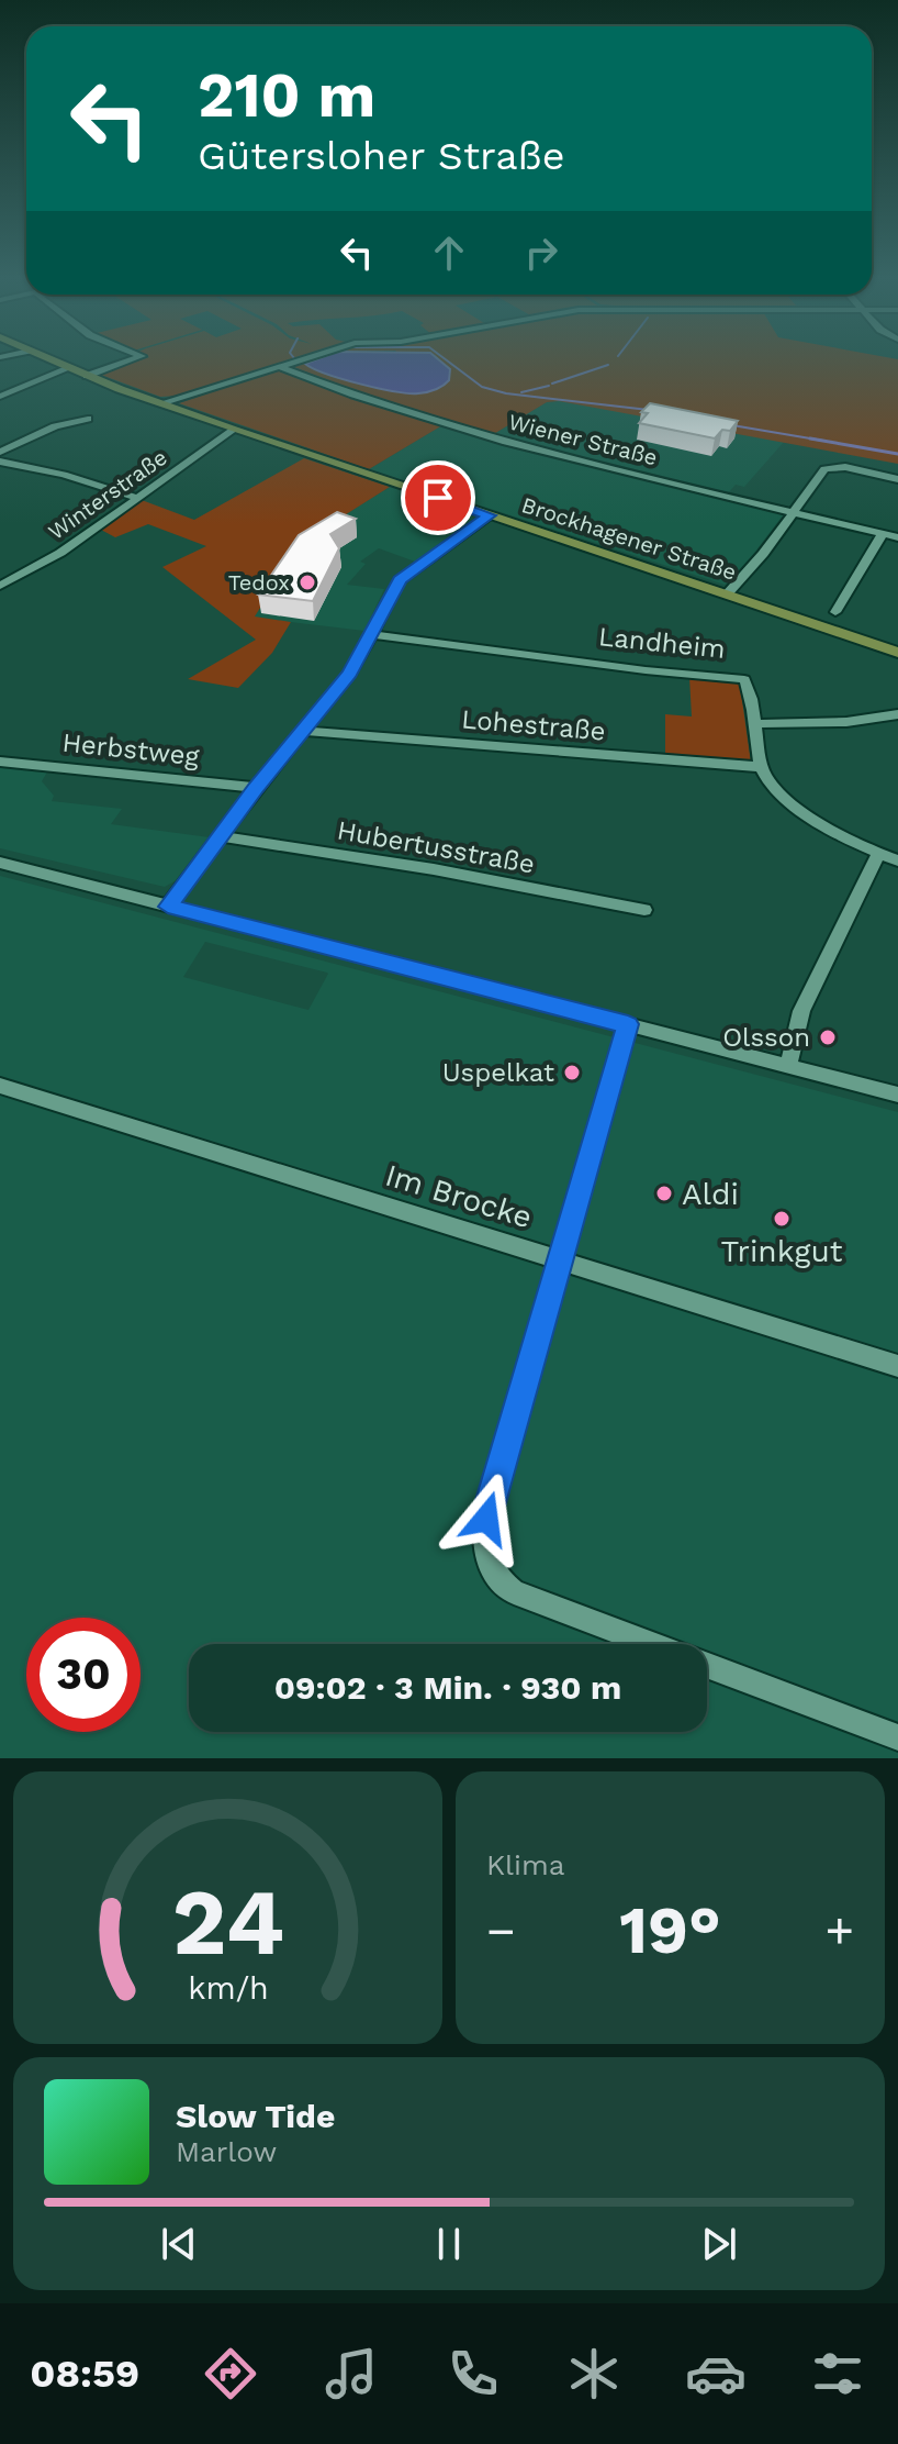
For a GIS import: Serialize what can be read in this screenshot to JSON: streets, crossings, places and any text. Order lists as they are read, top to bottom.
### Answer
{
  "streets": {
    "main road": ["Brockhagener Straße"],
    "street": [
      "Wiener Straße",
      "Winterstraße",
      "Landheim",
      "Lohestraße",
      "Herbstweg",
      "Hubertusstraße",
      "Im Brocke"
    ]
  },
  "crossings": [
    ["Winterstraße", "Brockhagener Straße"],
    ["Landheim", "Lohestraße"]
  ],
  "places": [
    "Tedox",
    "Olsson",
    "Uspelkat",
    "Aldi",
    "Trinkgut"
  ],
  "page": {
    "turn": ["210 m", "Gütersloher Straße"],
    "limit": "30",
    "trip": "09:02 · 3 Min. · 930 m",
    "tile": "Klima",
    "heat": ["−", "19°", "+"],
    "song": ["Slow Tide", "Marlow"],
    "tabs": "08:59",
    "gauge": ["24", "km/h"]
  }
}
